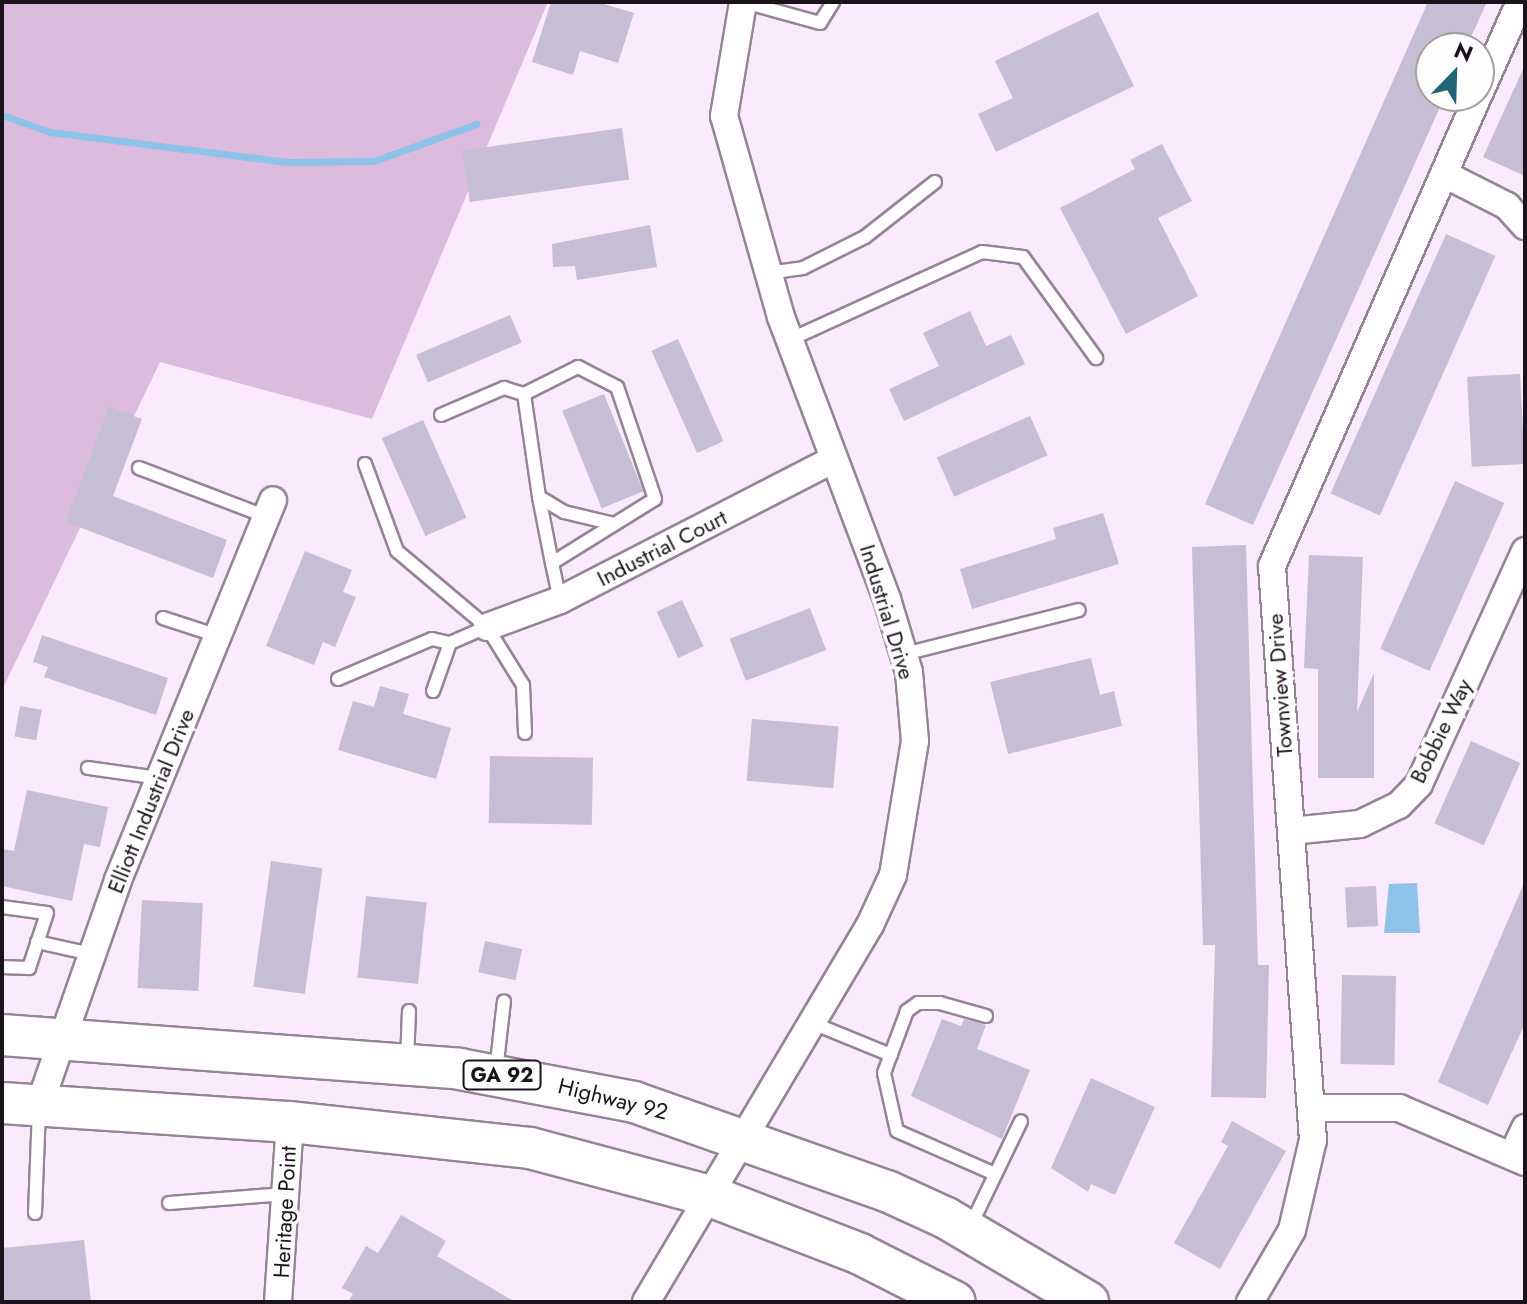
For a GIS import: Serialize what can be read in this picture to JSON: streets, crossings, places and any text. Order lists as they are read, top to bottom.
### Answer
{
  "streets": {
    "main road": ["GA 92", "Highway 92"],
    "street": [
      "Industrial Court",
      "Industrial Drive",
      "Townview Drive",
      "Bobbie Way",
      "Elliott Industrial Drive",
      "Heritage Point"
    ]
  },
  "crossings": [
    ["Industrial Court", "Industrial Drive"],
    ["Industrial Drive", "Highway 92"],
    ["Townview Drive", "Bobbie Way"],
    ["Elliott Industrial Drive", "Highway 92"]
  ],
  "north": "top right"
}
